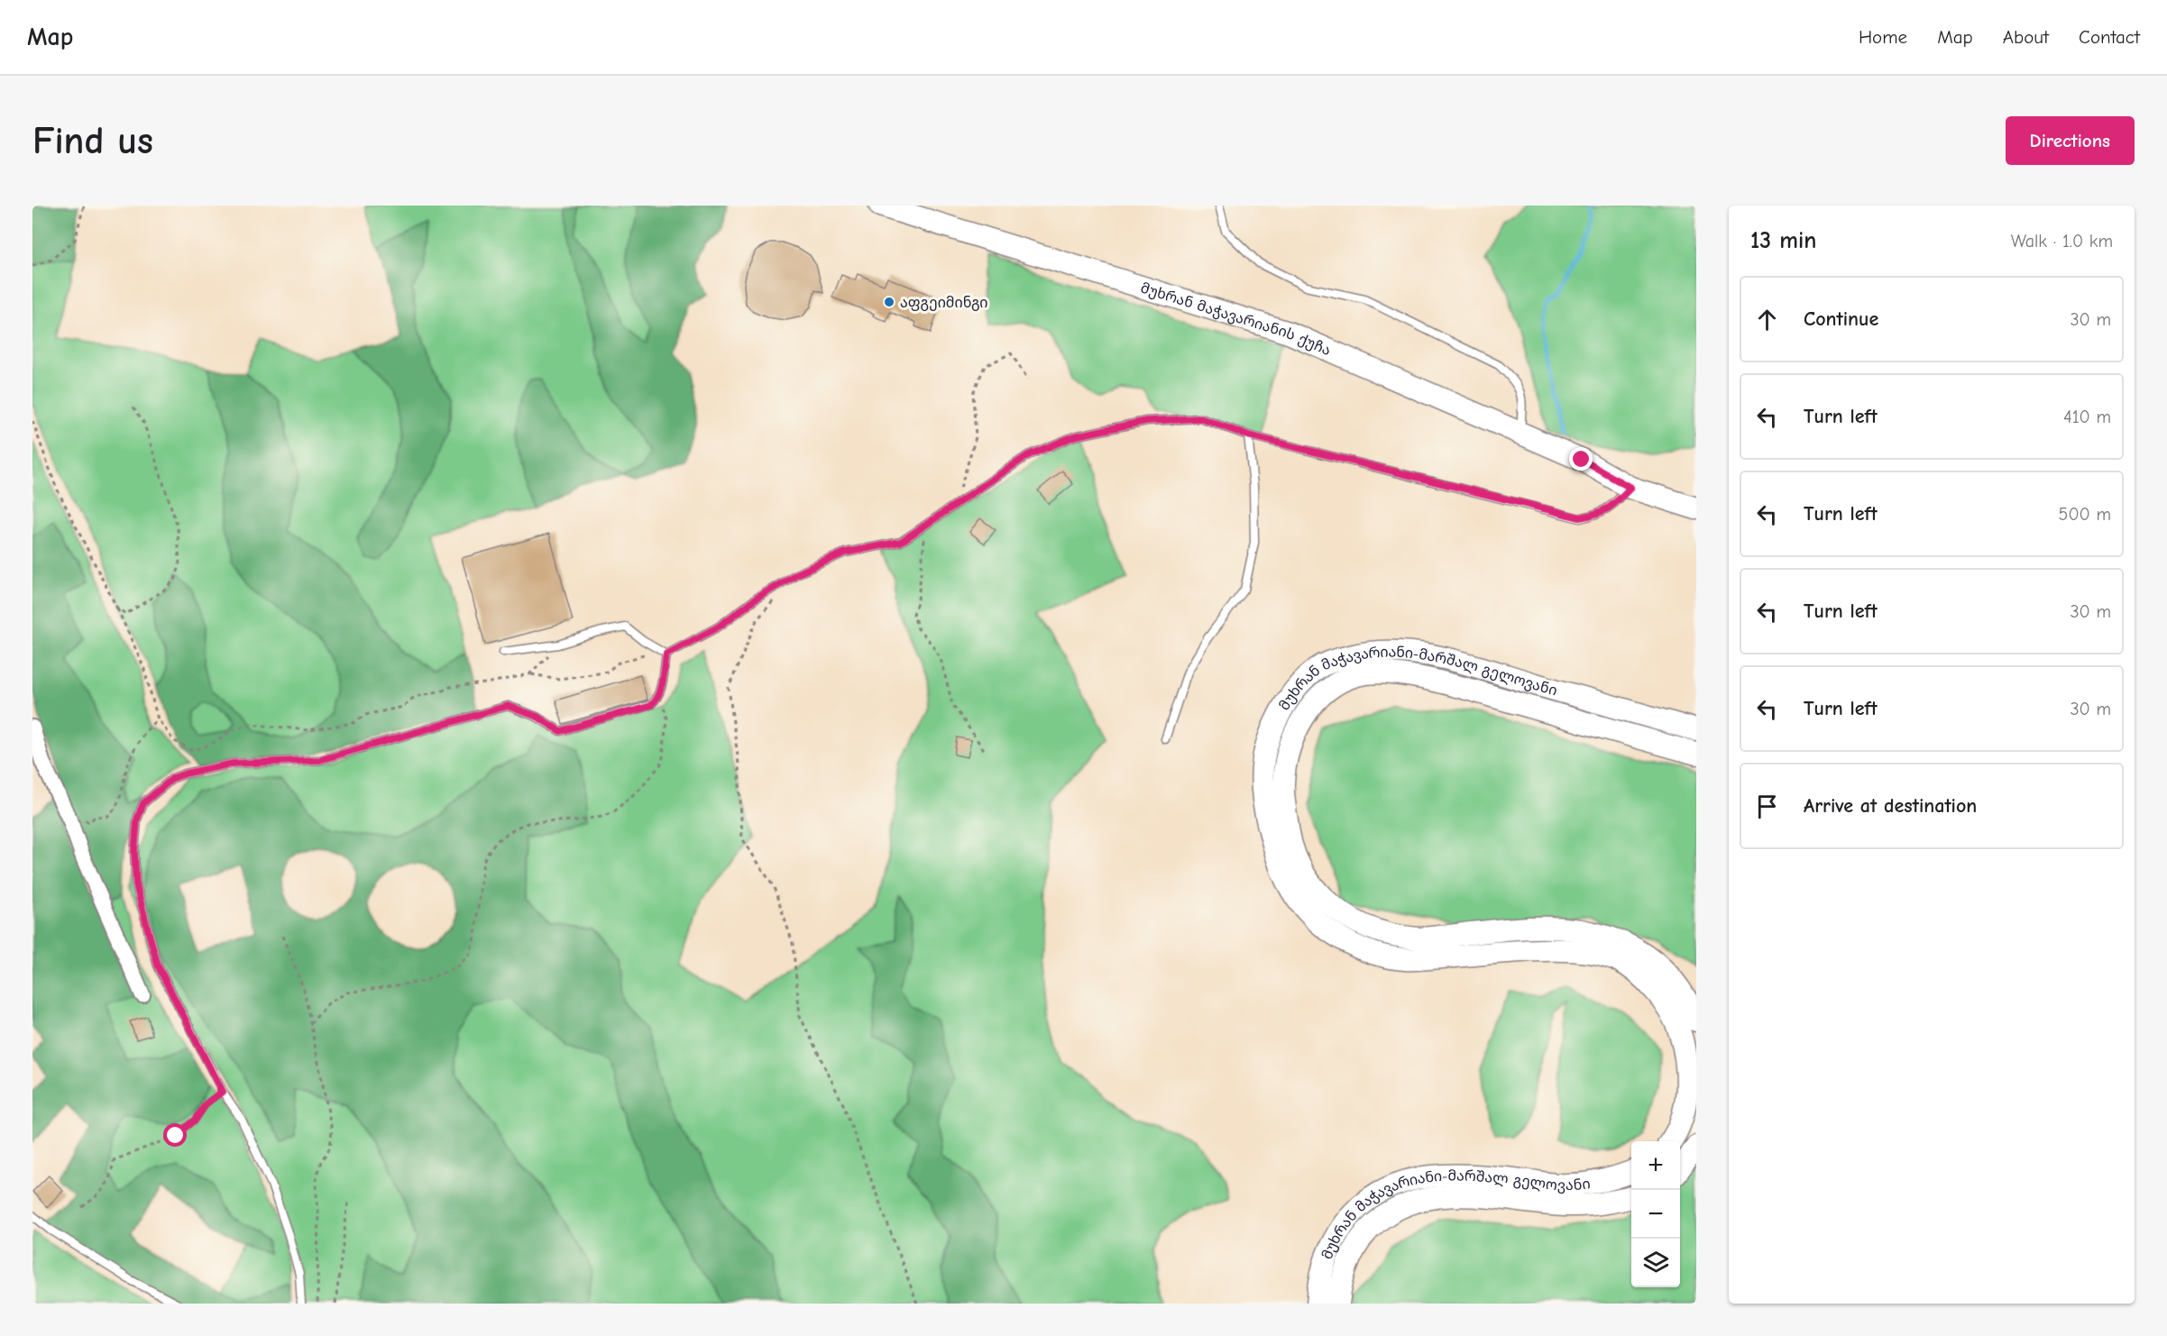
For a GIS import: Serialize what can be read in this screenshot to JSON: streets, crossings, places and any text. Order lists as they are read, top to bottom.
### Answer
{
  "streets": {
    "main road": ["მუხრან მაჭავარიანის ქუჩა", "მუხრან მაჭავარიანი-მარშალ გელოვანი"]
  },
  "places": ["აფგეიმინგი"],
  "page": {
    "header": "Map",
    "nav": [
      "Home",
      "Map",
      "About",
      "Contact"
    ],
    "buttons": "Directions",
    "title": "Find us",
    "heading": ["13 min", "Walk · 1.0 km"],
    "list": [
      ["Continue", "30 m"],
      ["Turn left", "410 m"],
      ["Turn left", "500 m"],
      ["Turn left", "30 m"],
      ["Turn left", "30 m"],
      "Arrive at destination"
    ],
    "map_buttons": ["+", "−"]
  }
}
